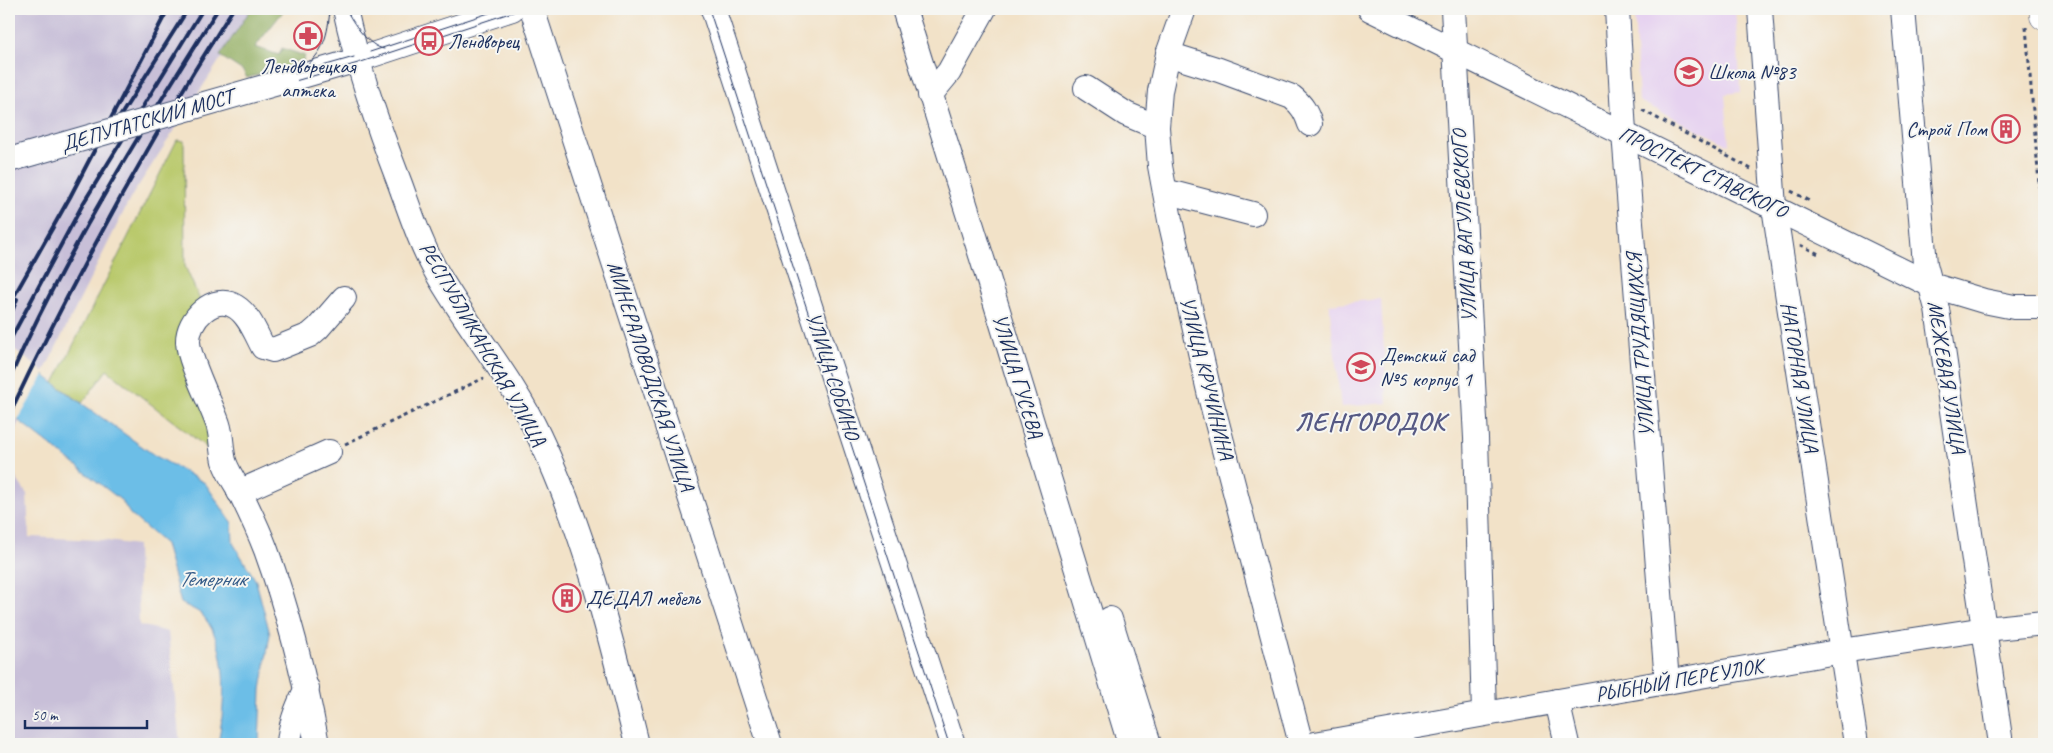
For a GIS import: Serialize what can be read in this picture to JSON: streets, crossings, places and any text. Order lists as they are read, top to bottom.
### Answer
{
  "streets": {
    "street": [
      "ДЕПУТАТСКИЙ МОСТ",
      "ПРОСПЕКТ СТАВСКОГО",
      "УЛИЦА ВАГУЛЕВСКОГО",
      "РЕСПУБЛИКАНСКАЯ УЛИЦА",
      "УЛИЦА ТРУДЯЩИХСЯ",
      "МИНЕРАЛОВОДСКАЯ УЛИЦА",
      "УЛИЦА СОБИНО",
      "УЛИЦА ГУСЕВА",
      "НАГОРНАЯ УЛИЦА",
      "МЕЖЕВАЯ УЛИЦА",
      "УЛИЦА КРУЧИНИНА",
      "РЫБНЫЙ ПЕРЕУЛОК"
    ]
  },
  "crossings": [
    ["ДЕПУТАТСКИЙ МОСТ", "РЕСПУБЛИКАНСКАЯ УЛИЦА"],
    ["ПРОСПЕКТ СТАВСКОГО", "УЛИЦА ВАГУЛЕВСКОГО"],
    ["ПРОСПЕКТ СТАВСКОГО", "УЛИЦА ТРУДЯЩИХСЯ"],
    ["ПРОСПЕКТ СТАВСКОГО", "НАГОРНАЯ УЛИЦА"],
    ["ПРОСПЕКТ СТАВСКОГО", "МЕЖЕВАЯ УЛИЦА"],
    ["УЛИЦА ВАГУЛЕВСКОГО", "РЫБНЫЙ ПЕРЕУЛОК"],
    ["УЛИЦА ТРУДЯЩИХСЯ", "РЫБНЫЙ ПЕРЕУЛОК"],
    ["НАГОРНАЯ УЛИЦА", "РЫБНЫЙ ПЕРЕУЛОК"],
    ["МЕЖЕВАЯ УЛИЦА", "РЫБНЫЙ ПЕРЕУЛОК"]
  ],
  "districts": ["ЛЕНГОРОДОК"],
  "water": ["Темерник"],
  "places": {
    "pharmacy": ["Лендворецкая аптека"],
    "bus stop": ["Лендворец"],
    "school or university": ["Школа №83", "Детский сад №5 корпус 1"],
    "building": ["Строй Пом", "ДЕДАЛ мебель"]
  },
  "scale_bar": "50 m"
}
